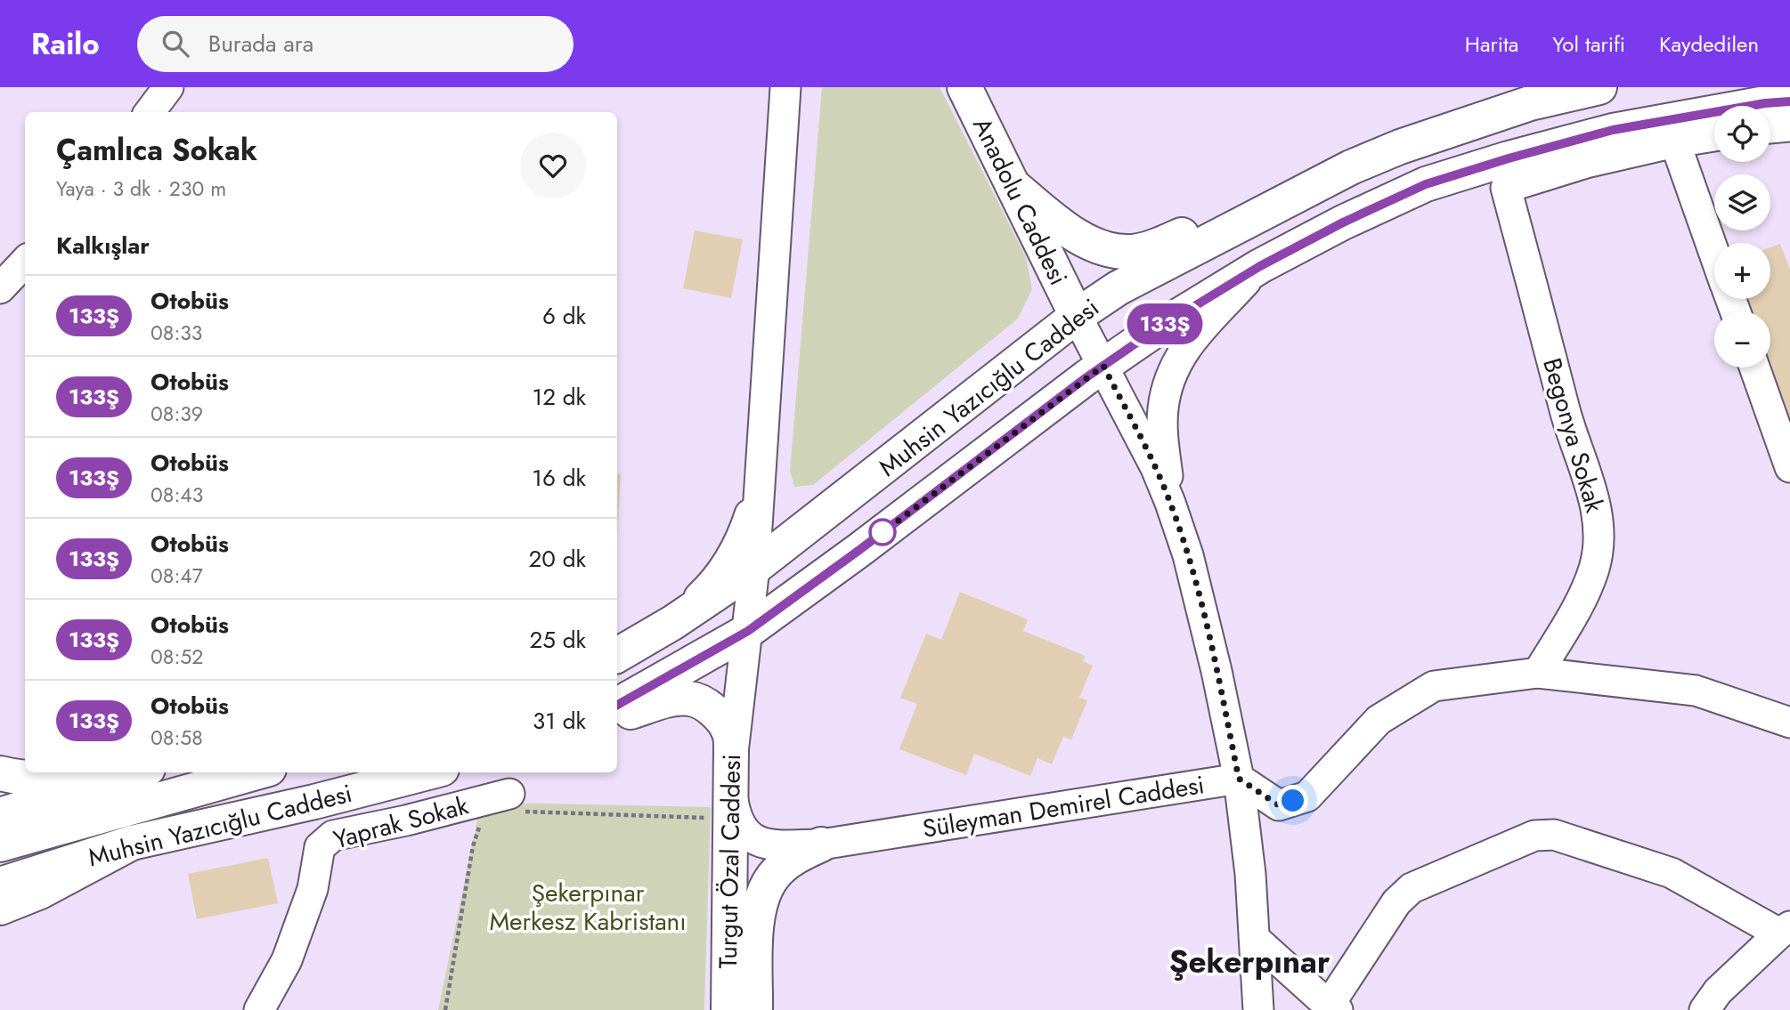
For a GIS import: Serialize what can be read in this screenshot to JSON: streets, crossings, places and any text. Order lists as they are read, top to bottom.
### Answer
{
  "streets": {
    "main road": ["Anadolu Caddesi", "Muhsin Yazıcığlu Caddesi", "Turgut Özal Caddesi"],
    "street": ["Begonya Sokak", "Süleyman Demirel Caddesi", "Yaprak Sokak"]
  },
  "crossings": [
    ["Anadolu Caddesi", "Muhsin Yazıcığlu Caddesi"],
    ["Muhsin Yazıcığlu Caddesi", "Süleyman Demirel Caddesi"],
    ["Begonya Sokak", "Süleyman Demirel Caddesi"],
    ["Süleyman Demirel Caddesi", "Turgut Özal Caddesi"]
  ],
  "districts": ["Şekerpınar"],
  "parks": ["Şekerpınar Merkesz Kabristanı"],
  "lines": ["bus line 133Ş"],
  "page": {
    "header": "Railo",
    "search": "Burada ara",
    "nav": ["Harita", "Yol tarifi", "Kaydedilen"],
    "on_map": "133Ş",
    "map_buttons": ["+", "−"],
    "heading": [
      ["Çamlıca Sokak", "Yaya · 3 dk · 230 m"],
      "Kalkışlar"
    ],
    "list": [
      {
        "mark": "133Ş",
        "name": "Otobüs",
        "note": "08:33",
        "value": "6 dk"
      },
      {
        "mark": "133Ş",
        "name": "Otobüs",
        "note": "08:39",
        "value": "12 dk"
      },
      {
        "mark": "133Ş",
        "name": "Otobüs",
        "note": "08:43",
        "value": "16 dk"
      },
      {
        "mark": "133Ş",
        "name": "Otobüs",
        "note": "08:47",
        "value": "20 dk"
      },
      {
        "mark": "133Ş",
        "name": "Otobüs",
        "note": "08:52",
        "value": "25 dk"
      },
      {
        "mark": "133Ş",
        "name": "Otobüs",
        "note": "08:58",
        "value": "31 dk"
      }
    ]
  }
}
